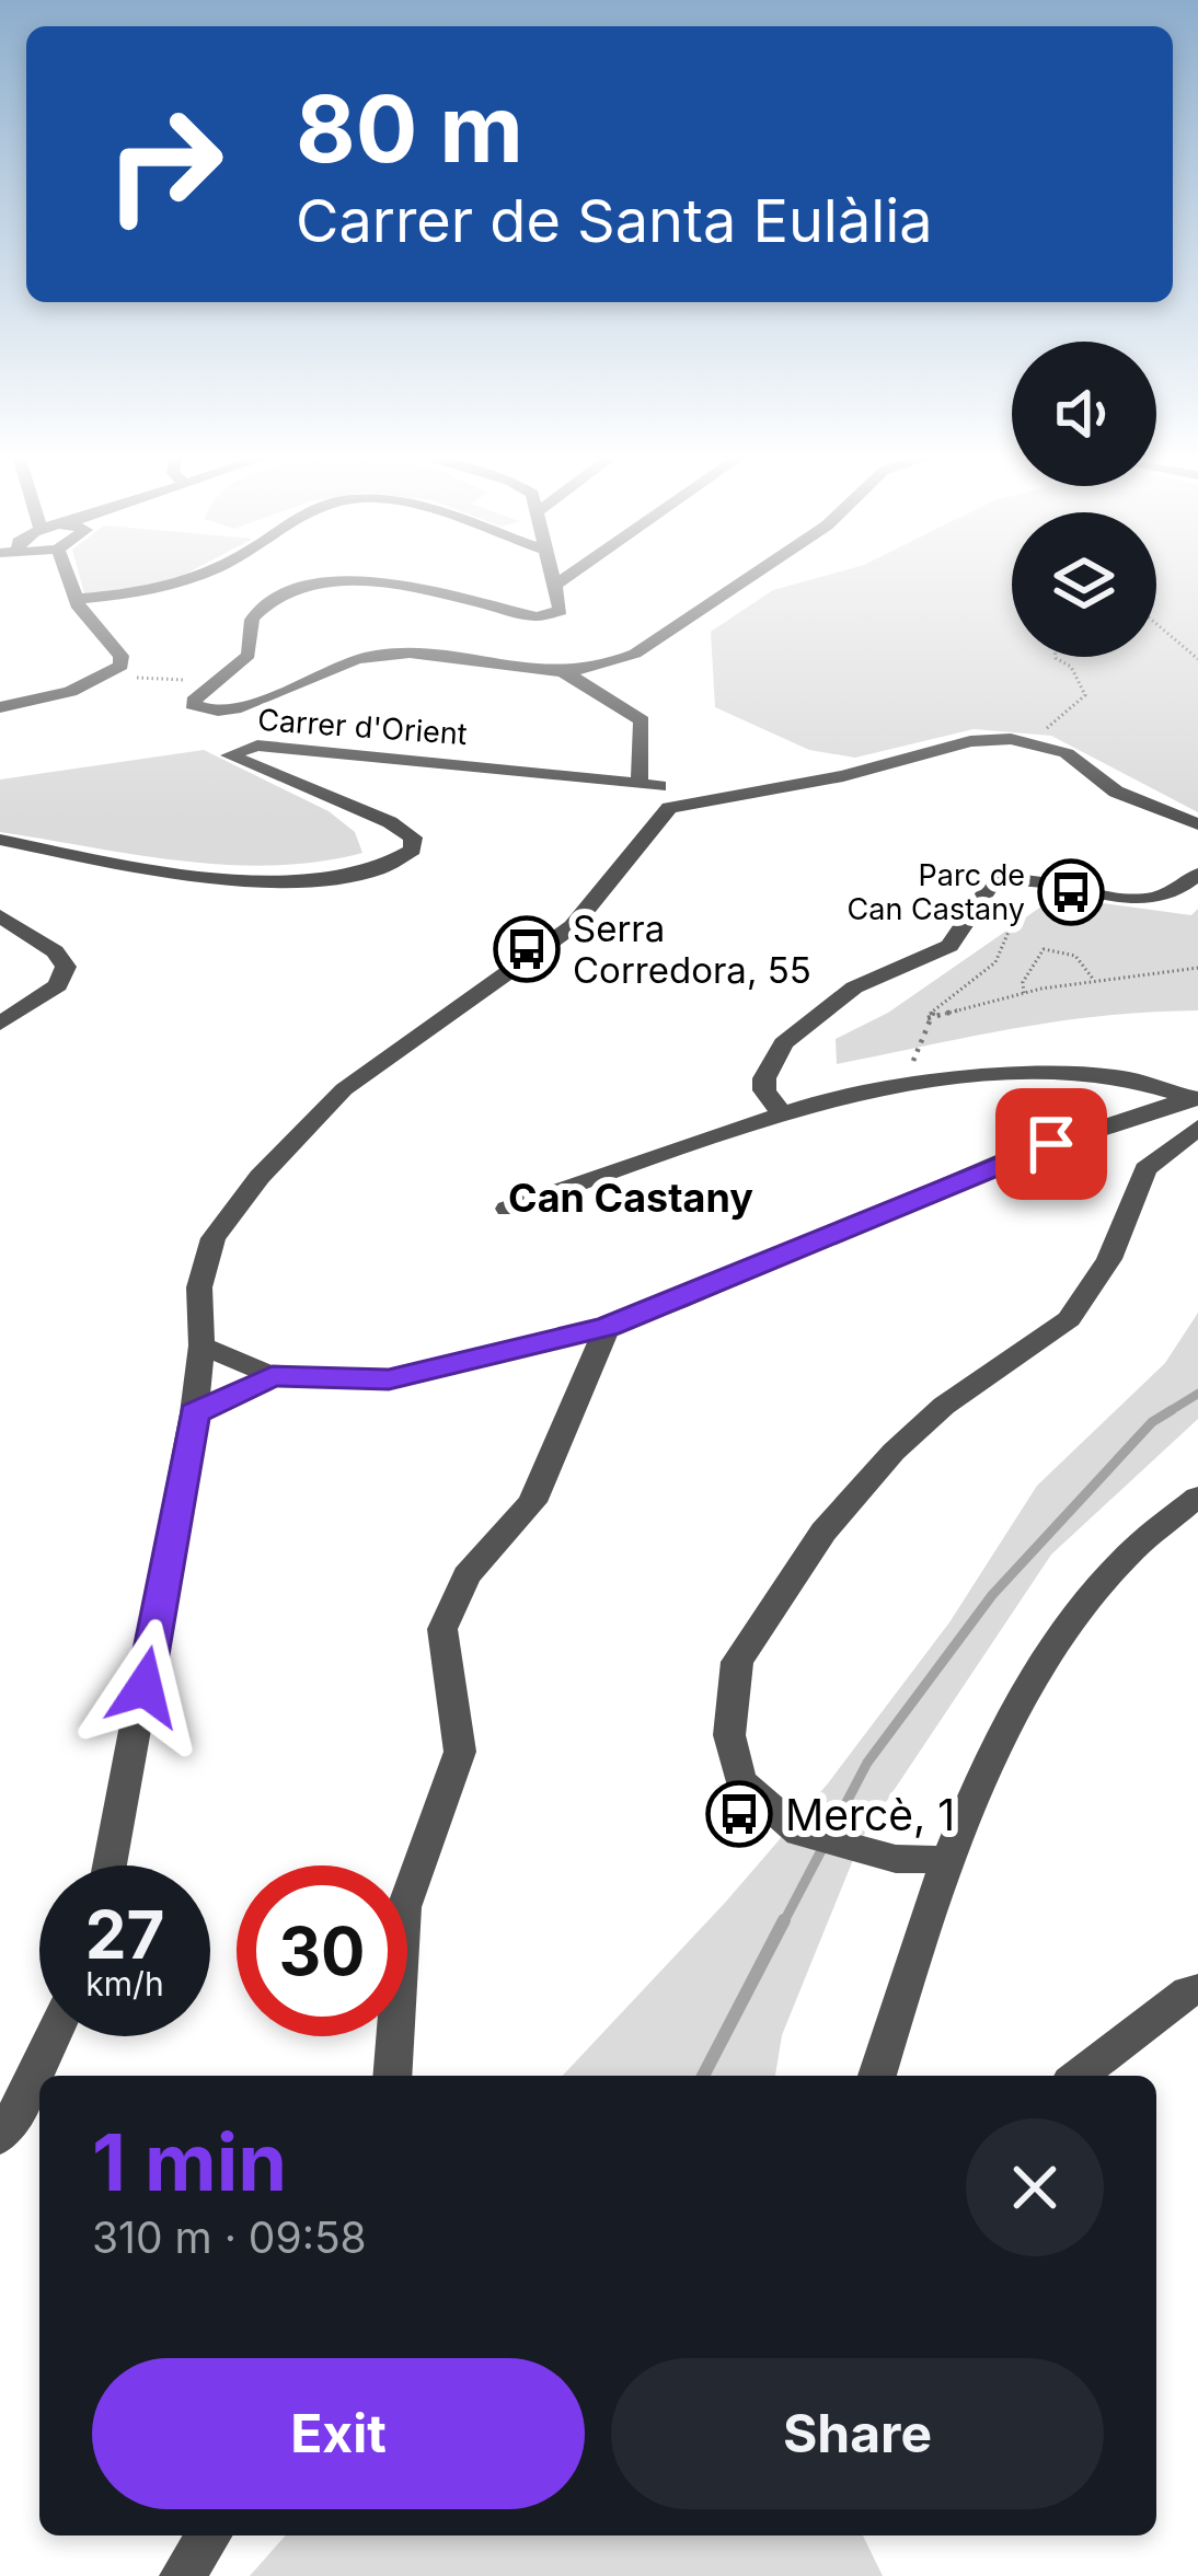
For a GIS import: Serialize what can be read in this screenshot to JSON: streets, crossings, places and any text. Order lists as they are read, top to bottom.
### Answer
{
  "streets": {
    "street": ["Carrer d'Orient"]
  },
  "districts": ["Can Castany"],
  "places": {
    "bus stop": ["Parc de Can Castany", "Serra Corredora, 55", "Mercè, 1"]
  },
  "page": {
    "turn": ["80 m", "Carrer de Santa Eulàlia"],
    "speed": "27 km/h",
    "limit": "30",
    "heading": ["1 min", "310 m · 09:58"],
    "buttons": ["Exit", "Share"]
  }
}
